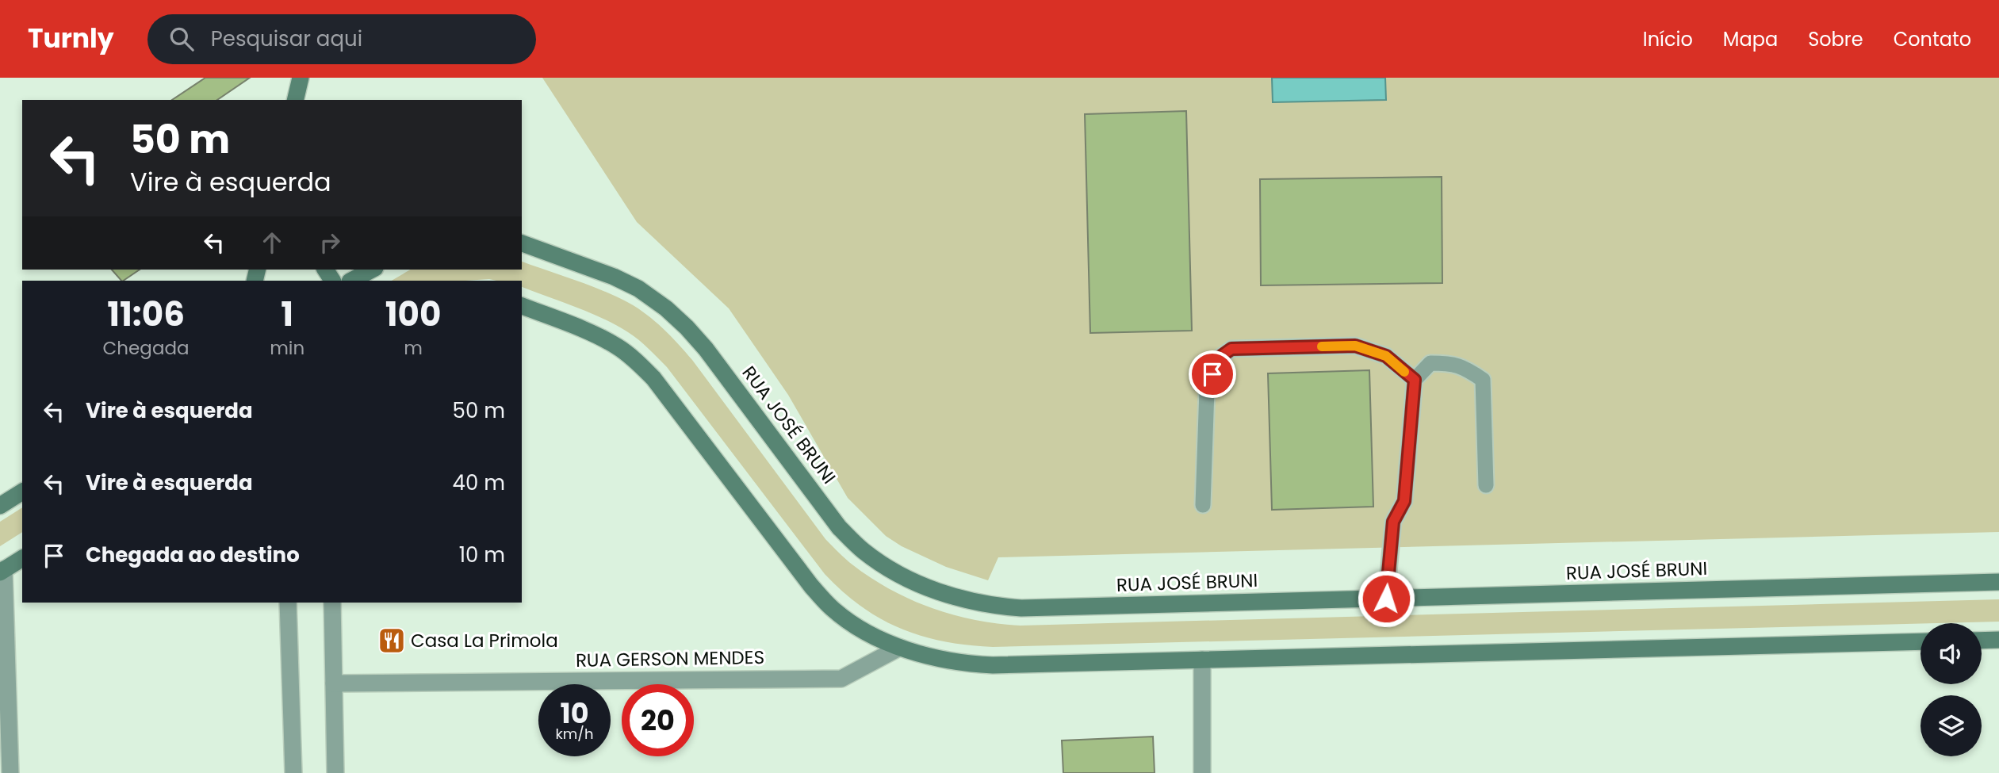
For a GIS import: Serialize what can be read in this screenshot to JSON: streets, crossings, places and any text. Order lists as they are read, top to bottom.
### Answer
{
  "streets": {
    "street": ["RUA JOSÉ BRUNI", "RUA GERSON MENDES"]
  },
  "places": {
    "restaurant": ["Casa La Primola"]
  },
  "page": {
    "header": "Turnly",
    "search": "Pesquisar aqui",
    "nav": [
      "Início",
      "Mapa",
      "Sobre",
      "Contato"
    ],
    "turn": ["50 m", "Vire à esquerda"],
    "eta": [
      "11:06",
      "Chegada",
      "1",
      "min",
      "100",
      "m"
    ],
    "list": [
      {
        "name": "Vire à esquerda",
        "value": "50 m"
      },
      {
        "name": "Vire à esquerda",
        "value": "40 m"
      },
      {
        "name": "Chegada ao destino",
        "value": "10 m"
      }
    ],
    "speed": "10 km/h",
    "limit": "20"
  }
}
